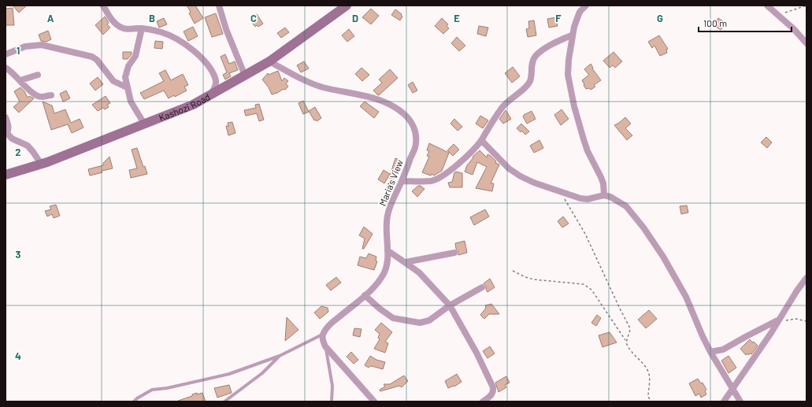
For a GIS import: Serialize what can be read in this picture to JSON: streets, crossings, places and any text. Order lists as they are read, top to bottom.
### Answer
{
  "streets": {
    "main road": ["Kashozi Road"],
    "street": ["Maria's View"]
  },
  "crossings": [
    ["Kashozi Road", "Maria's View"]
  ],
  "scale_bar": "100 m",
  "grid": {
    "columns": [
      "A",
      "B",
      "C",
      "D",
      "E",
      "F",
      "G"
    ],
    "rows": [
      "1",
      "2",
      "3",
      "4"
    ]
  }
}
